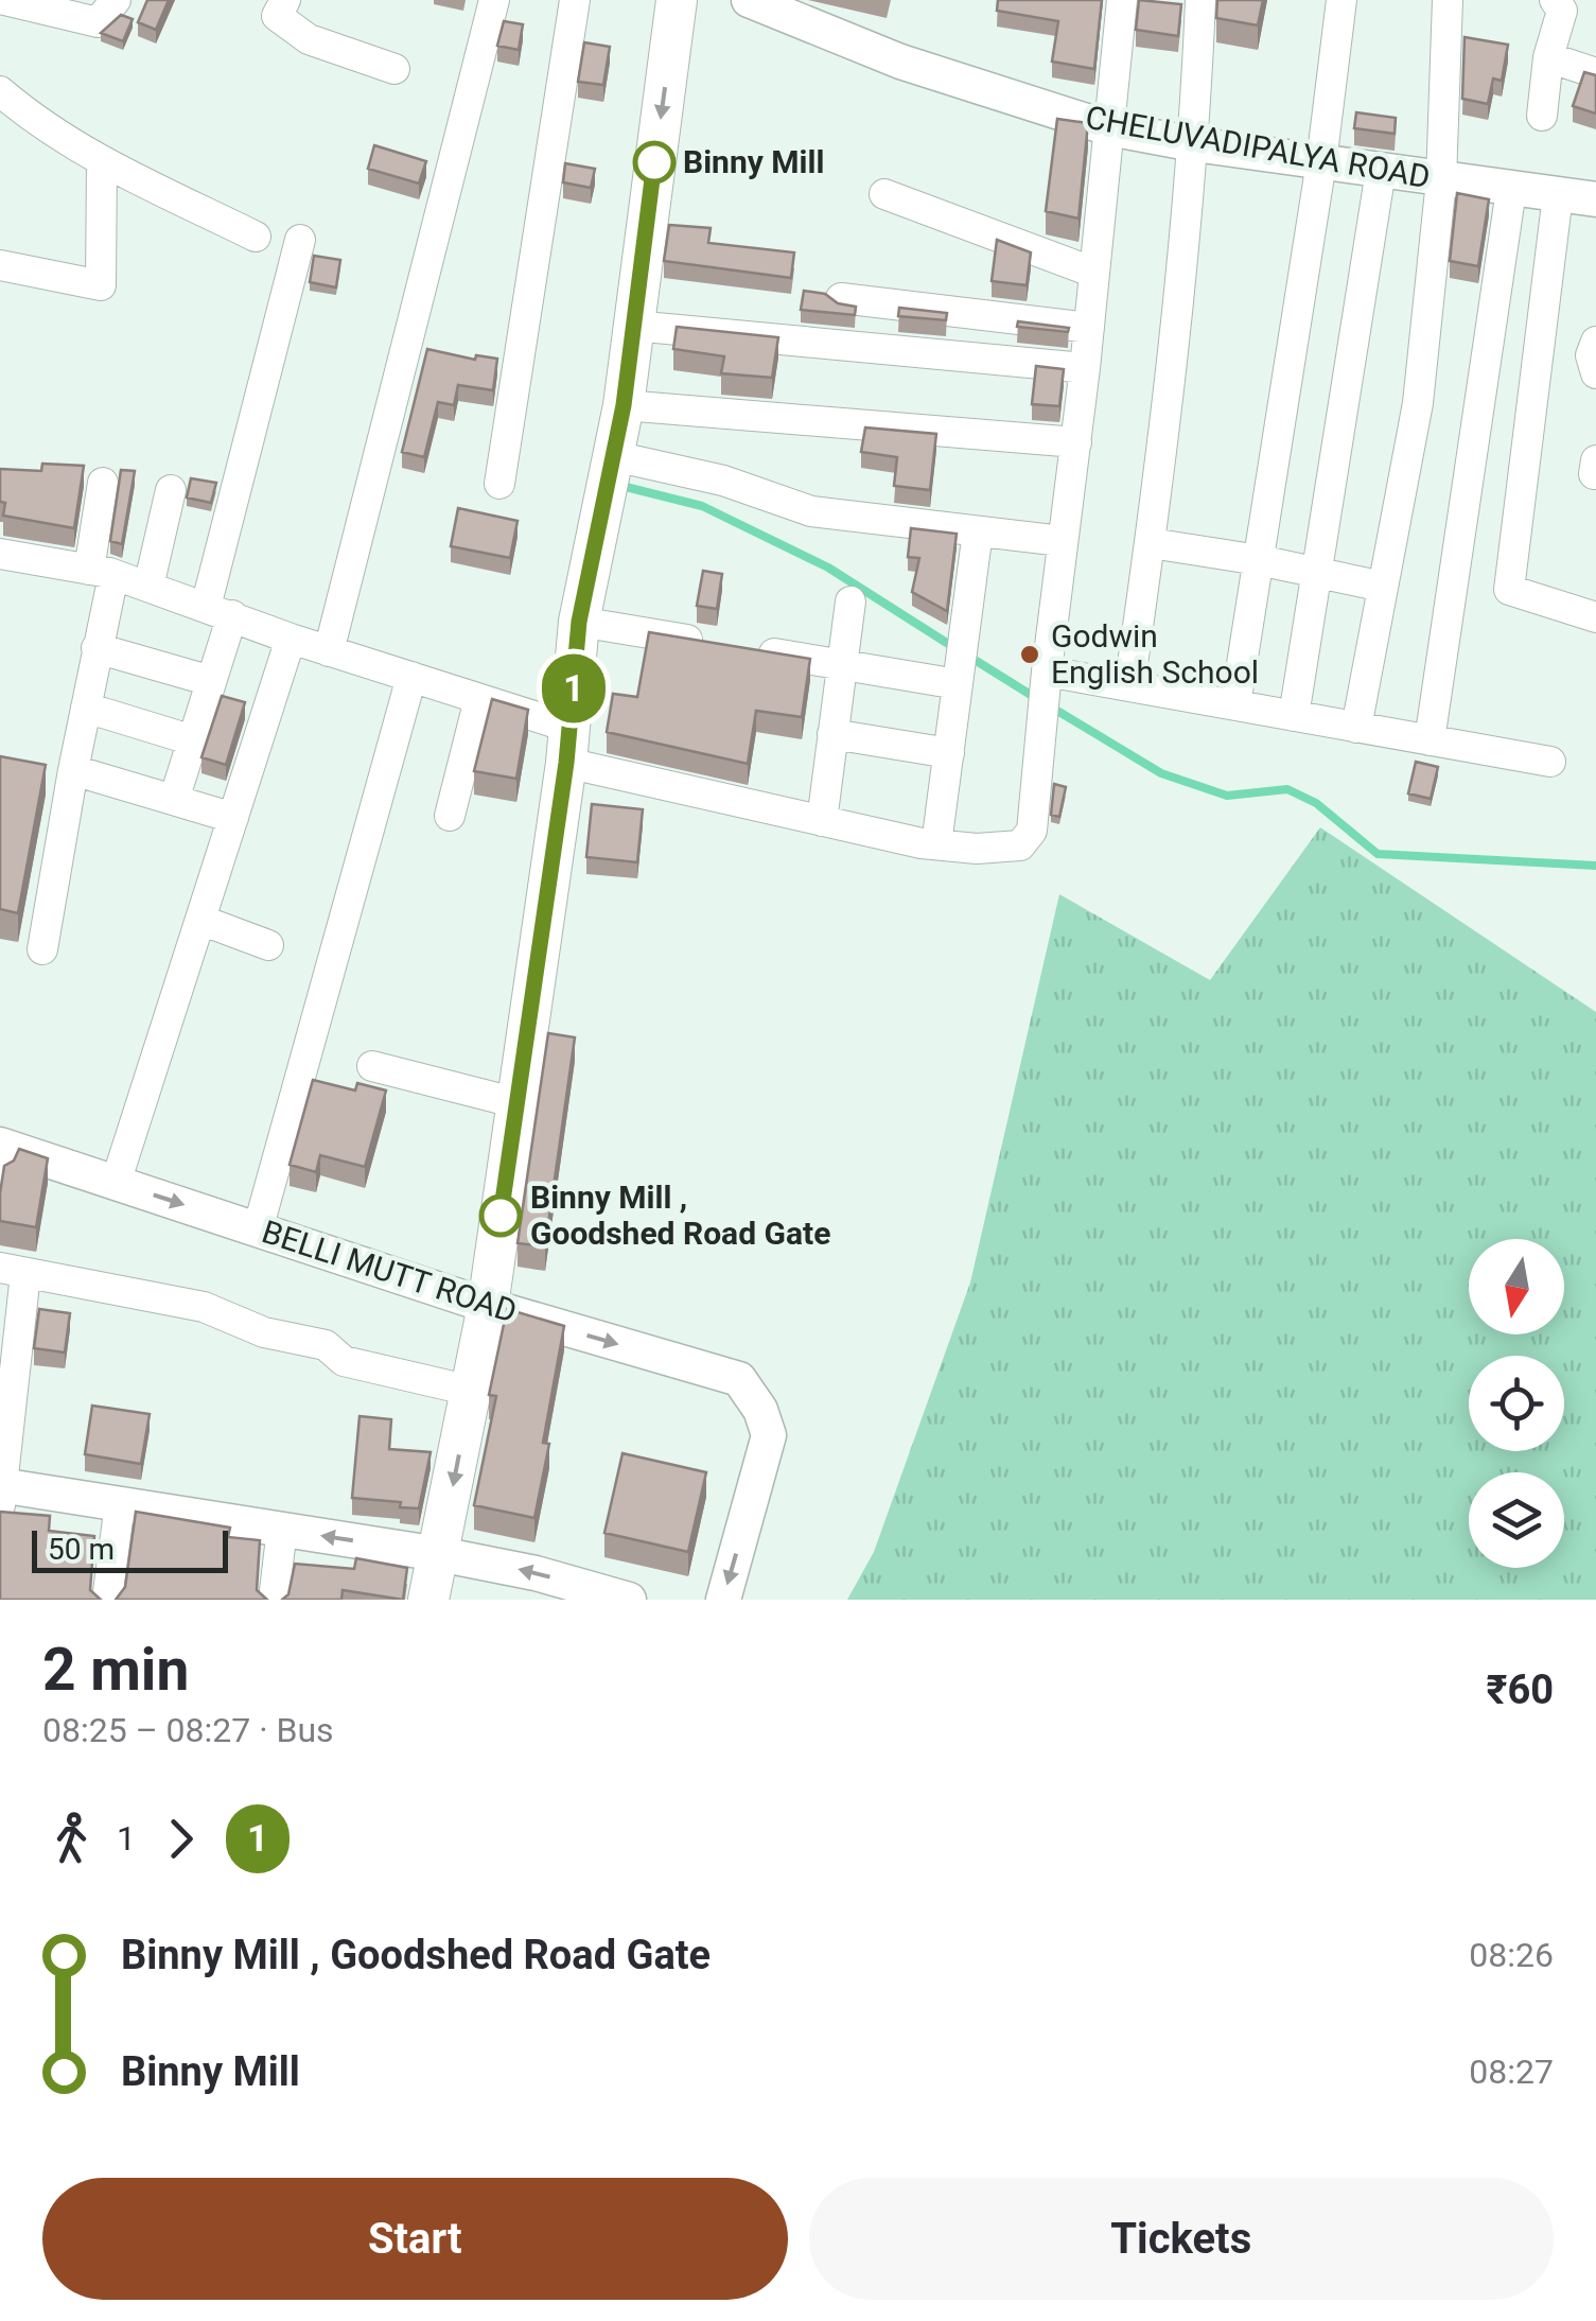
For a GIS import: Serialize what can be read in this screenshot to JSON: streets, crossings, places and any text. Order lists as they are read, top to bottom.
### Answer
{
  "streets": {
    "street": ["CHELUVADIPALYA ROAD", "BELLI MUTT ROAD"]
  },
  "places": ["Binny Mill", "Godwin English School", "Binny Mill , Goodshed Road Gate"],
  "lines": ["bus line 1"],
  "scale_bar": "50 m",
  "north": "bottom",
  "page": {
    "on_map": "1",
    "scale": "50 m",
    "heading": ["2 min", "08:25 – 08:27 · Bus", "₹60"],
    "legs": ["1", "1"],
    "list": [
      {
        "name": "Binny Mill , Goodshed Road Gate",
        "value": "08:26"
      },
      {
        "name": "Binny Mill",
        "value": "08:27"
      }
    ],
    "buttons": ["Start", "Tickets"]
  }
}
